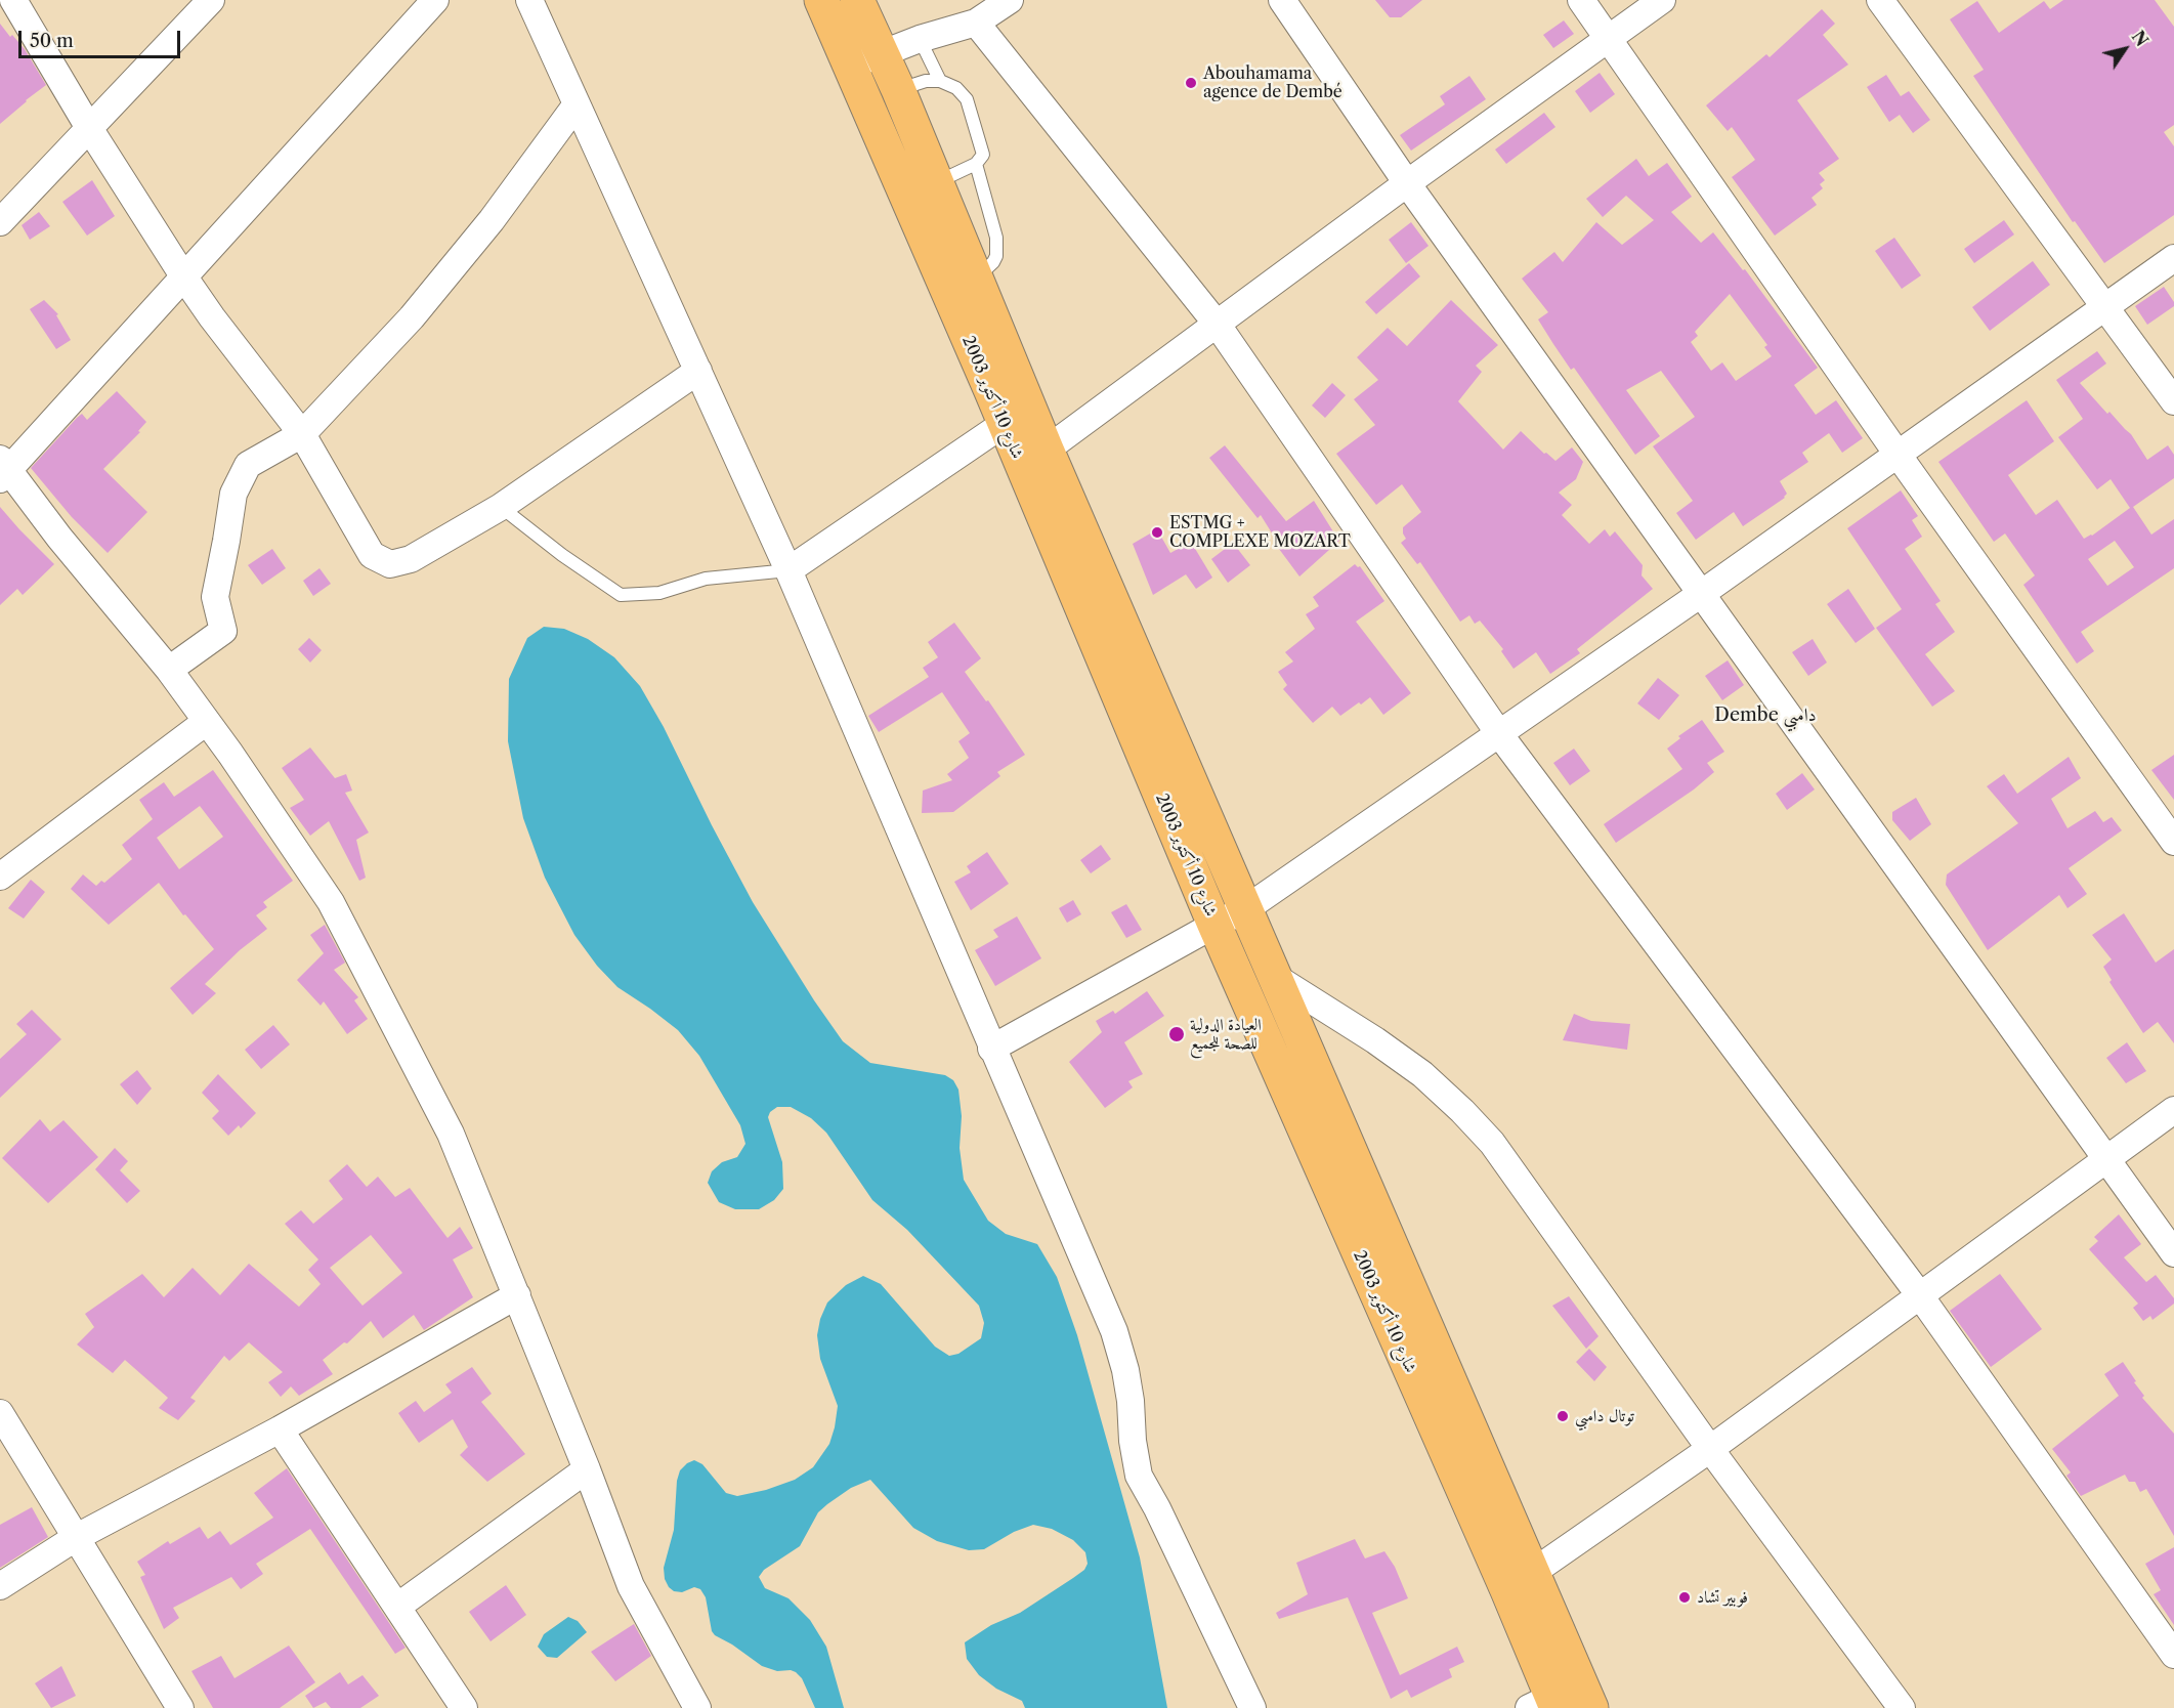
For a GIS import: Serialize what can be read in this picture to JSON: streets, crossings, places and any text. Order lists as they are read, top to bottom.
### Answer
{
  "streets": {
    "highway": ["شارع 10 أكتوبر 2003"]
  },
  "districts": ["Dembe دامبي"],
  "places": [
    "Abouhamama agence de Dembé",
    "ESTMG + COMPLEXE MOZART",
    "العيادة الدولية للصحة للجميع",
    "توتال دامبي",
    "فوبير تشاد"
  ],
  "scale_bar": "50 m",
  "north": "top right"
}
